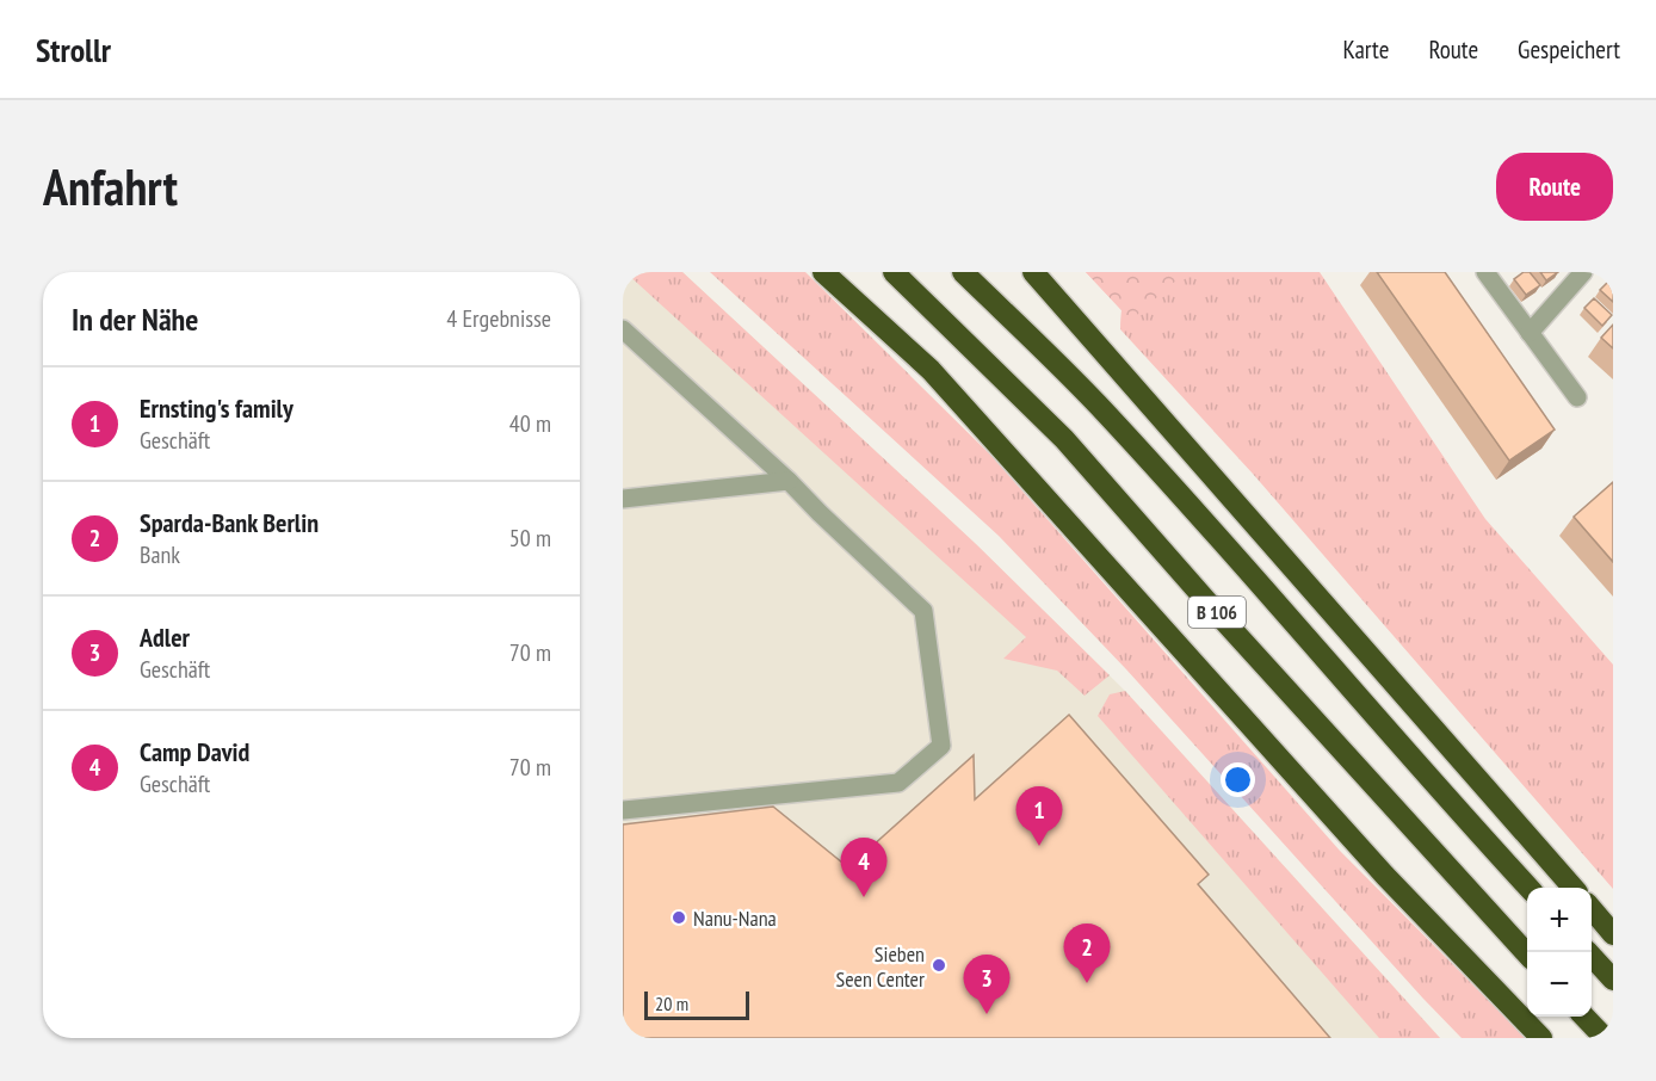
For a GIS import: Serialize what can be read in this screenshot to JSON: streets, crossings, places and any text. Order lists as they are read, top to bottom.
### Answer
{
  "streets": {
    "highway": ["B 106"]
  },
  "places": ["Nanu-Nana", "Sieben Seen Center"],
  "scale_bar": "20 m",
  "page": {
    "header": "Strollr",
    "nav": ["Karte", "Route", "Gespeichert"],
    "buttons": "Route",
    "title": "Anfahrt",
    "heading": ["In der Nähe", "4 Ergebnisse"],
    "list": [
      {
        "mark": "1",
        "name": "Ernsting's family",
        "note": "Geschäft",
        "value": "40 m"
      },
      {
        "mark": "2",
        "name": "Sparda-Bank Berlin",
        "note": "Bank",
        "value": "50 m"
      },
      {
        "mark": "3",
        "name": "Adler",
        "note": "Geschäft",
        "value": "70 m"
      },
      {
        "mark": "4",
        "name": "Camp David",
        "note": "Geschäft",
        "value": "70 m"
      }
    ],
    "pins": [
      "1",
      "4",
      "2",
      "3"
    ],
    "map_buttons": ["+", "−"],
    "scale": "20 m"
  }
}
